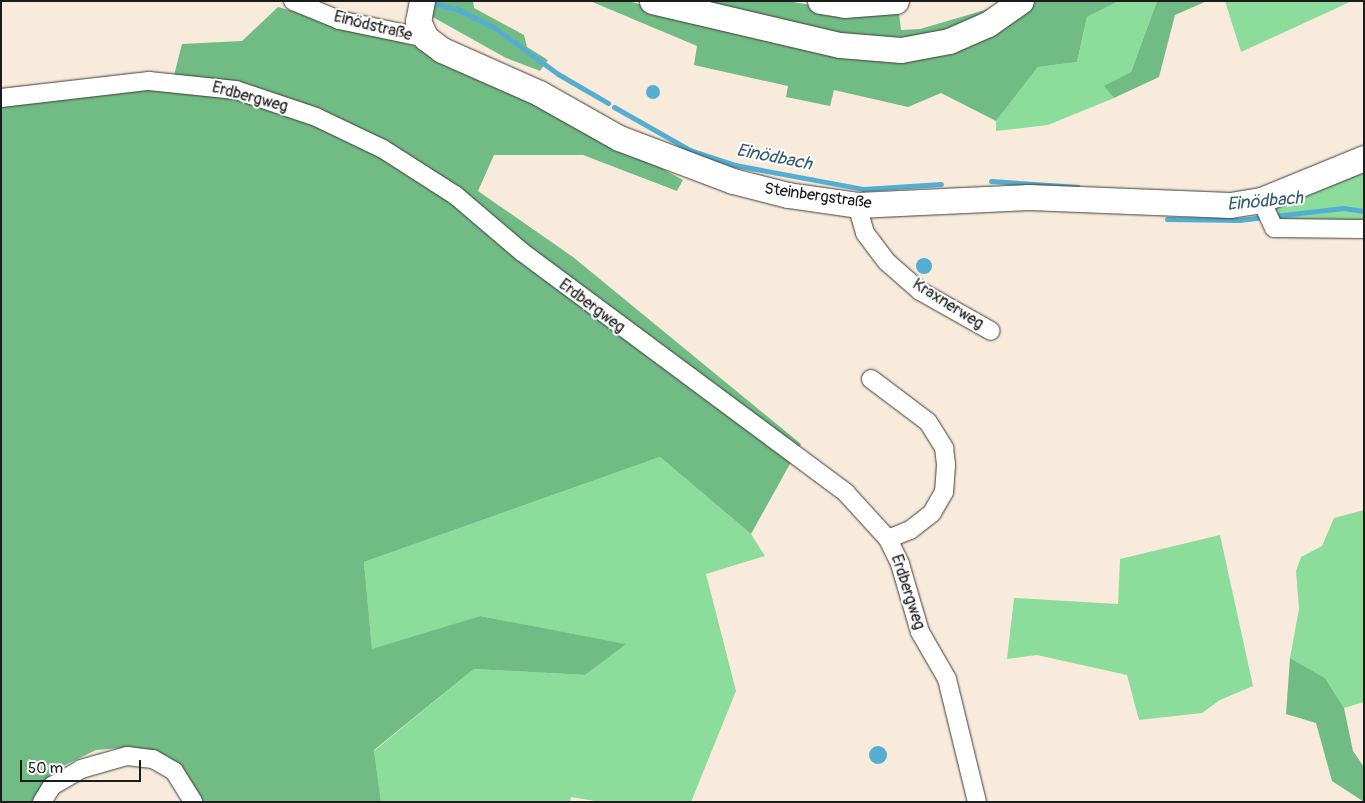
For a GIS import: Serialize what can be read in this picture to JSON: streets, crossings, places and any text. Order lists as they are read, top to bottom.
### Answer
{
  "streets": {
    "main road": ["Steinbergstraße"],
    "street": ["Einödstraße", "Erdbergweg", "Kraxnerweg"]
  },
  "crossings": [
    ["Einödstraße", "Steinbergstraße"],
    ["Steinbergstraße", "Kraxnerweg"]
  ],
  "water": ["Einödbach"],
  "scale_bar": "50 m"
}
